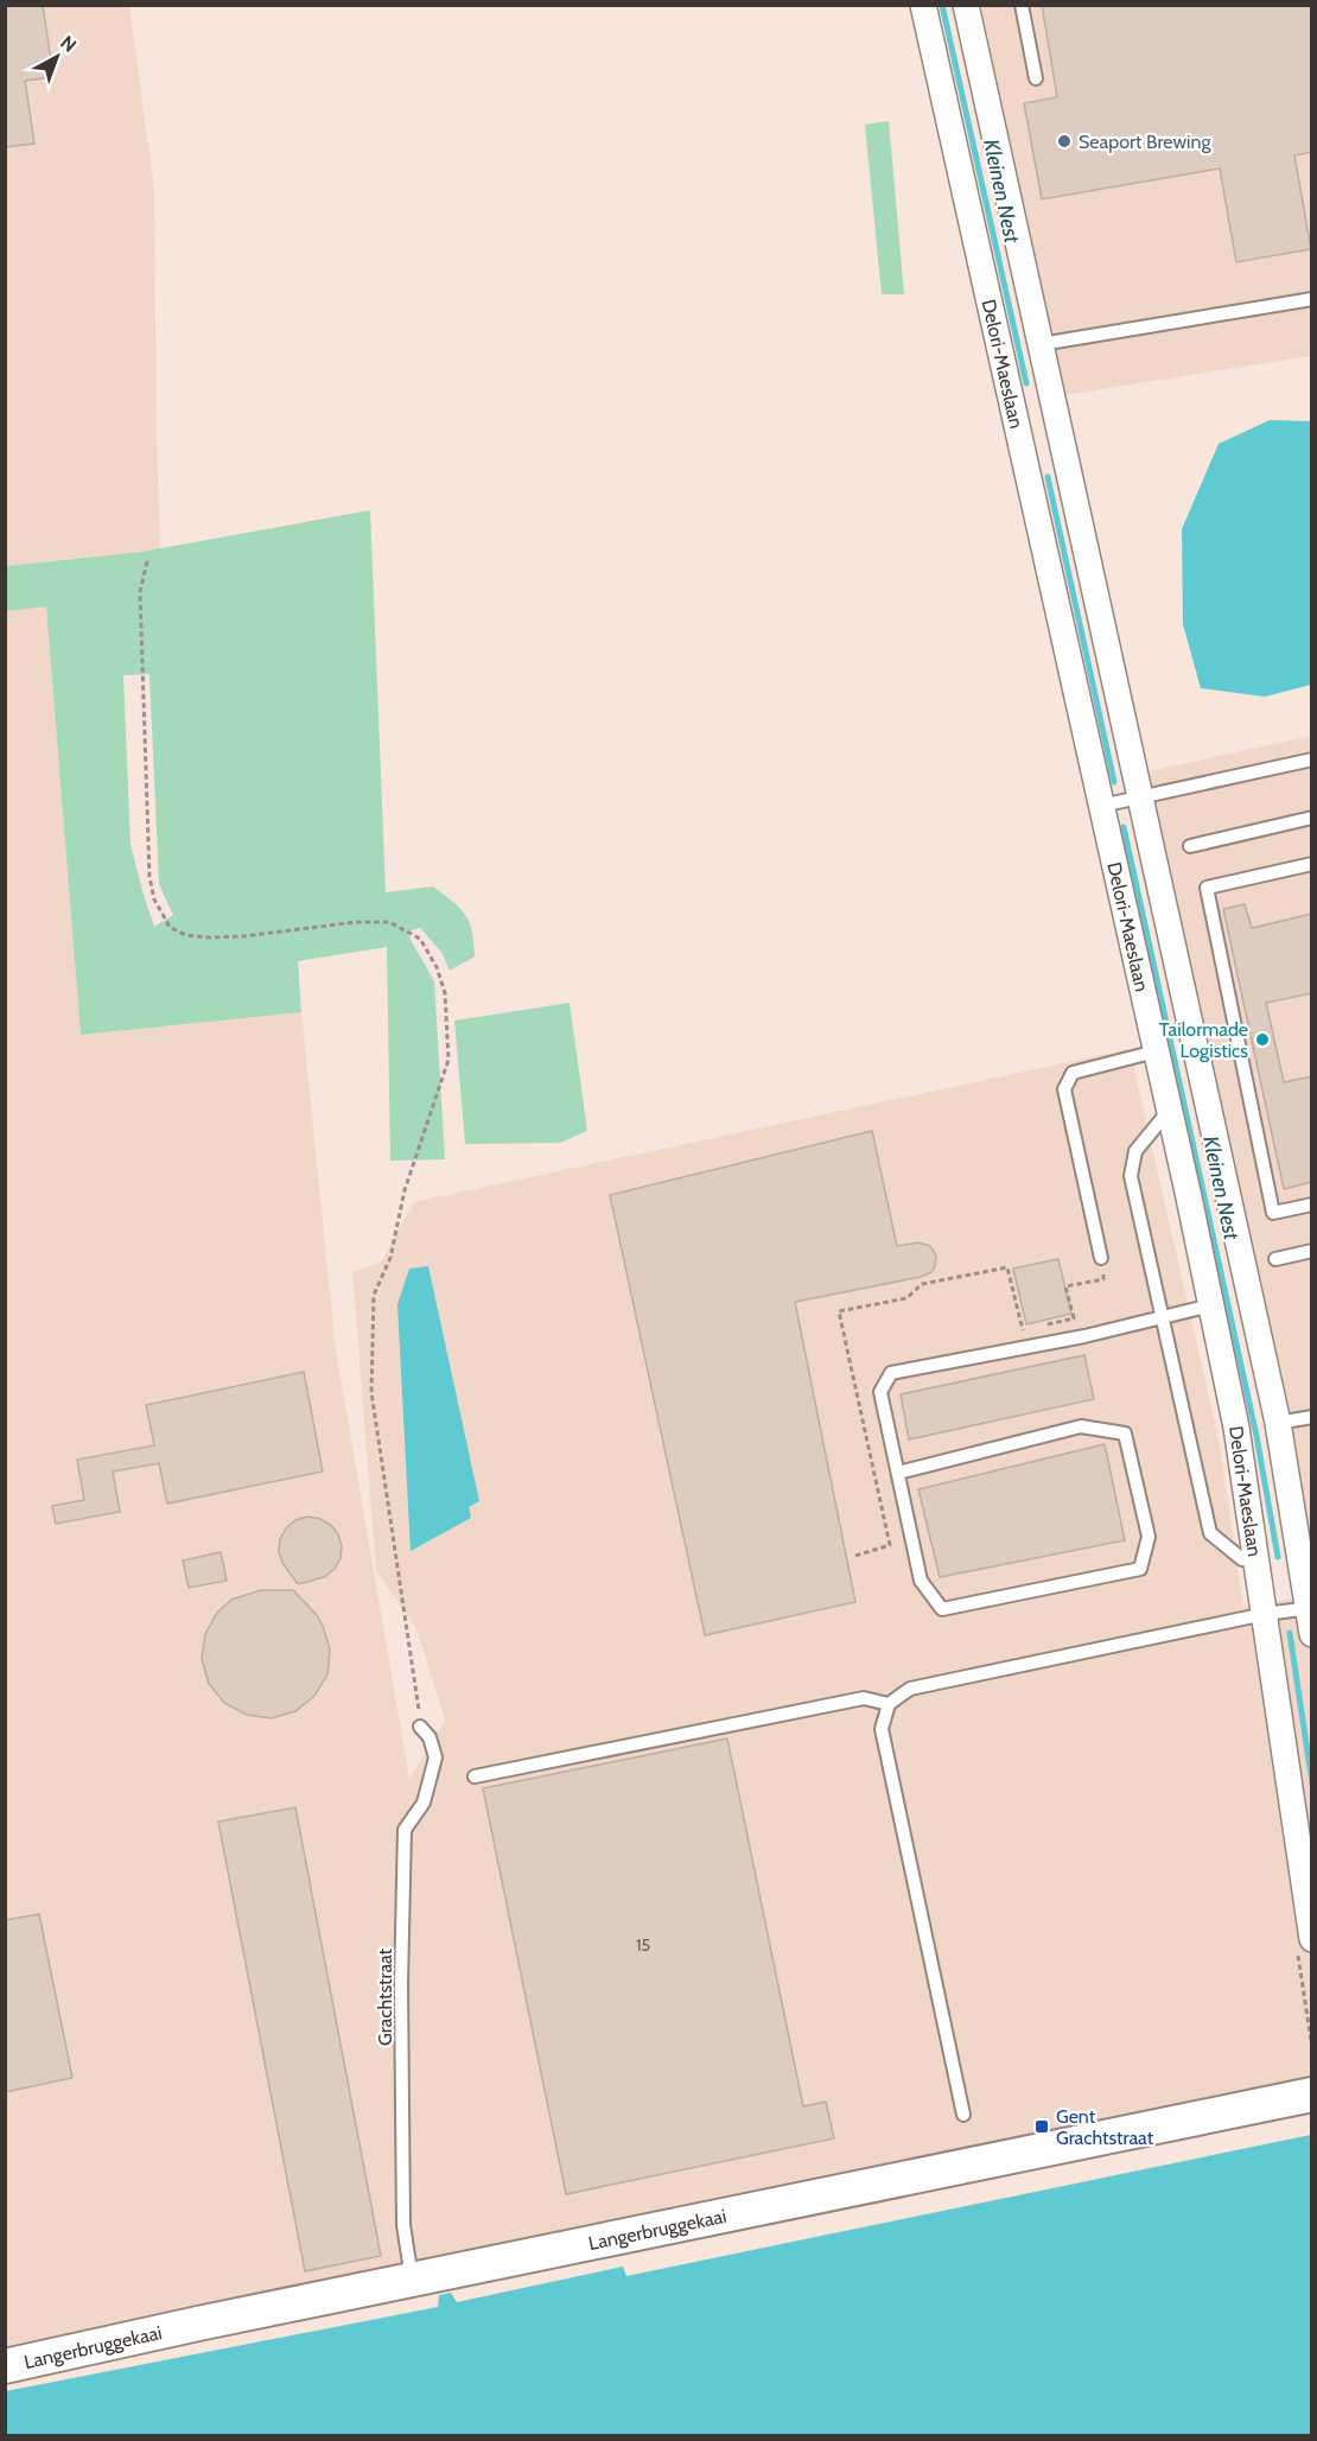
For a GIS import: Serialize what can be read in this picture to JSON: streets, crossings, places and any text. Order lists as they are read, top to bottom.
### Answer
{
  "streets": {
    "main road": ["Langerbruggekaai"],
    "street": ["Delori-Maeslaan"],
    "lane": ["Grachtstraat"]
  },
  "crossings": [
    ["Grachtstraat", "Langerbruggekaai"]
  ],
  "water": ["Kleinen Nest"],
  "places": {
    "other": ["Seaport Brewing", "Tailormade Logistics"],
    "transit": ["Gent Grachtstraat"]
  },
  "house_numbers": ["15"],
  "north": "top right"
}
